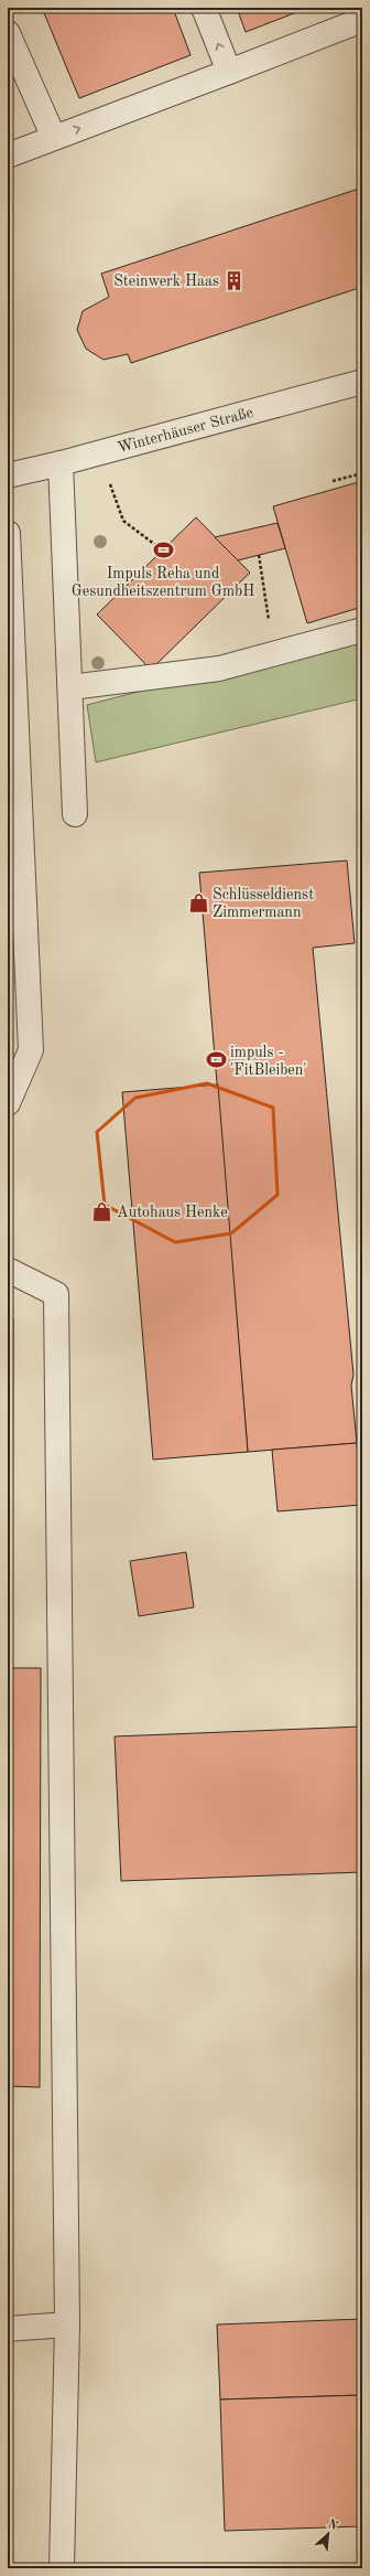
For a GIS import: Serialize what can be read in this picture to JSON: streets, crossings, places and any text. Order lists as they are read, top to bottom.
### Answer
{
  "streets": {
    "street": ["Winterhäuser Straße"]
  },
  "places": {
    "building": ["Steinwerk Haas"],
    "sports": ["Impuls Reha und Gesundheitszentrum GmbH", "impuls - 'FitBleiben'"],
    "shop": ["Schlüsseldienst Zimmermann", "Autohaus Henke"]
  },
  "north": "top right"
}
